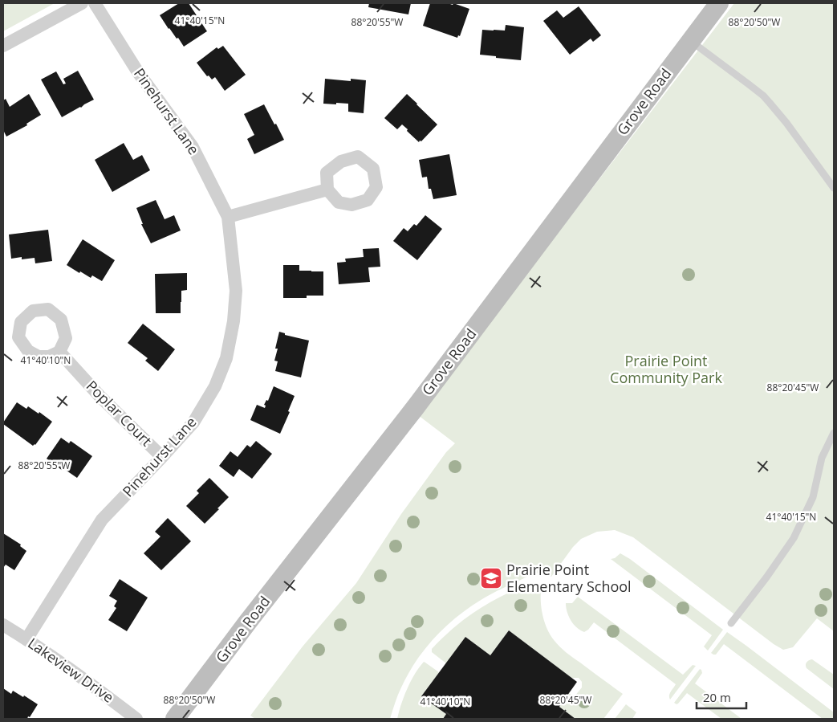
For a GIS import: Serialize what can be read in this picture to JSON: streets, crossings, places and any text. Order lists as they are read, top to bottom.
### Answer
{
  "streets": {
    "street": [
      "Grove Road",
      "Pinehurst Lane",
      "Poplar Court",
      "Lakeview Drive"
    ]
  },
  "crossings": [
    ["Pinehurst Lane", "Poplar Court"],
    ["Pinehurst Lane", "Lakeview Drive"]
  ],
  "parks": ["Prairie Point Community Park"],
  "places": {
    "school or university": ["Prairie Point Elementary School"]
  },
  "scale_bar": "20 m",
  "coordinates": [
    "41°40'15\"N",
    "88°20'55\"W",
    "88°20'50\"W",
    "41°40'10\"N",
    "88°20'45\"W"
  ]
}
